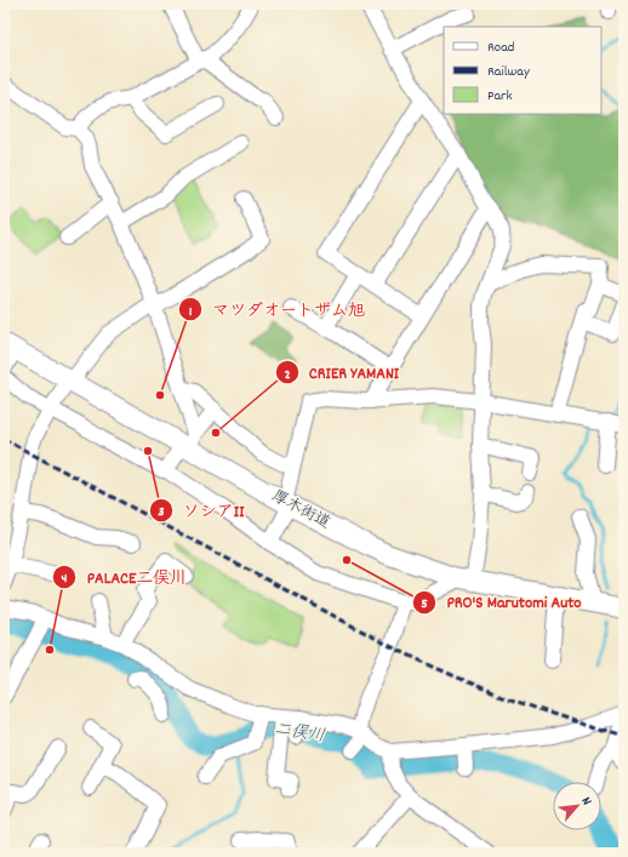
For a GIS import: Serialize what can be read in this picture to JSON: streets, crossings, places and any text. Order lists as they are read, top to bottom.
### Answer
{
  "streets": {
    "main road": ["厚木街道"]
  },
  "water": ["二俣川"],
  "places": [
    "マツダオートザム旭",
    "CRIER YAMANI",
    "ソシアII",
    "PRO'S Marutomi Auto",
    "PALACE二俣川"
  ],
  "legend": ["Road", "Railway", "Park"],
  "north": "top right"
}
